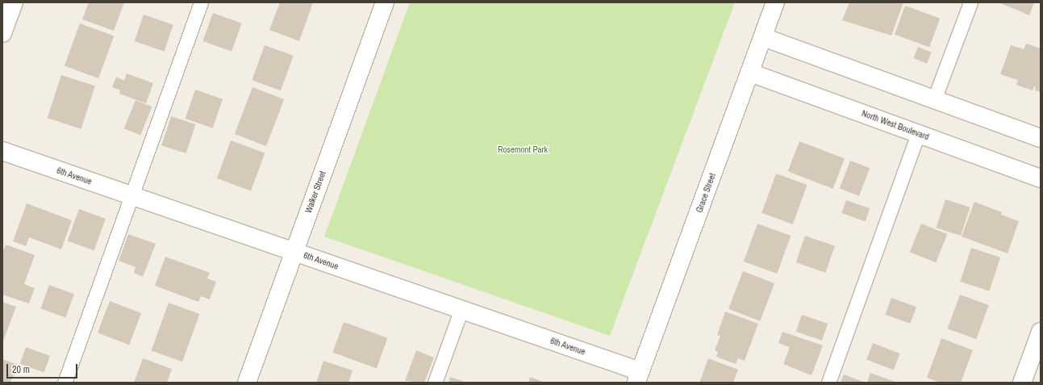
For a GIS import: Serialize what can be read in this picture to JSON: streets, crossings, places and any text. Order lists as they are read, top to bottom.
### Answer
{
  "streets": {
    "street": [
      "North West Boulevard",
      "6th Avenue",
      "Walker Street",
      "Grace Street"
    ]
  },
  "crossings": [
    ["North West Boulevard", "Grace Street"],
    ["6th Avenue", "Walker Street"],
    ["6th Avenue", "Grace Street"]
  ],
  "parks": ["Rosemont Park"],
  "scale_bar": "20 m"
}
